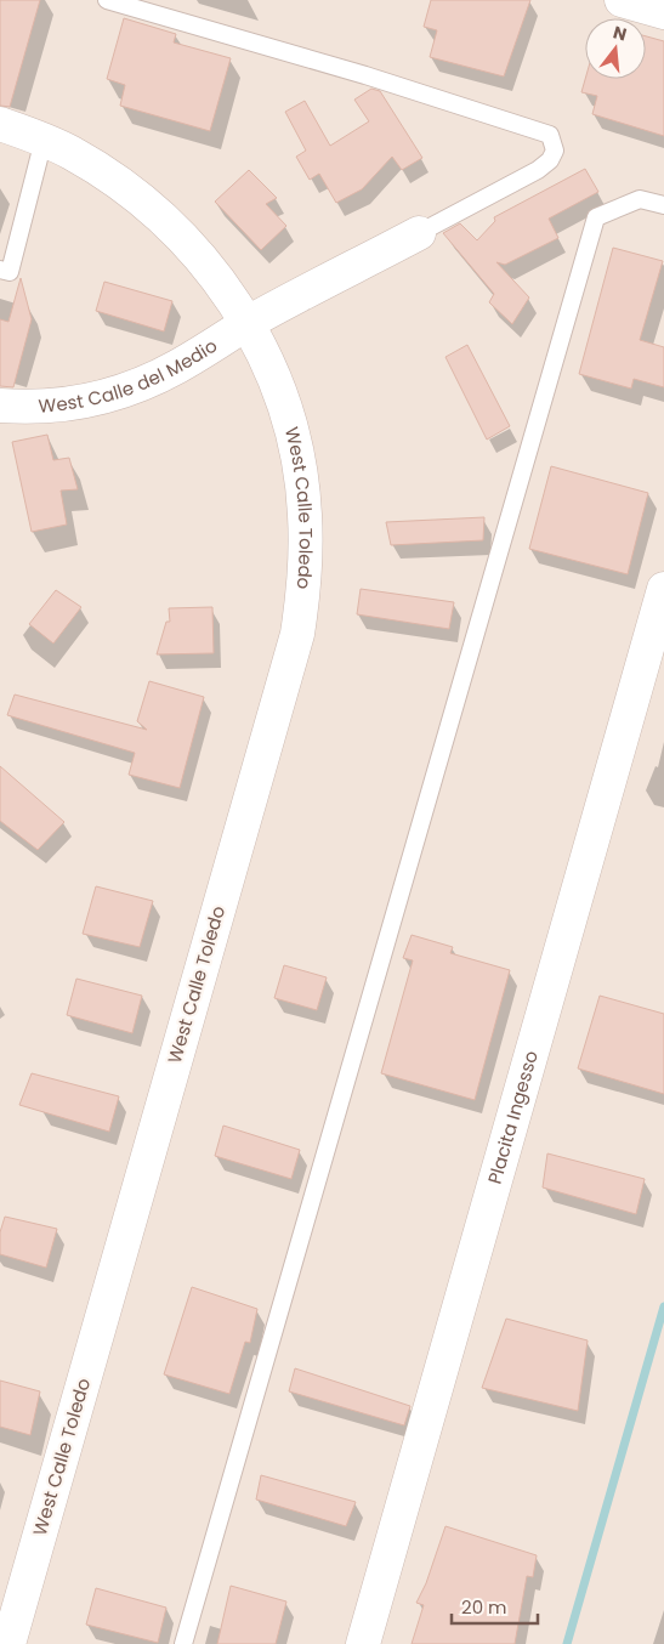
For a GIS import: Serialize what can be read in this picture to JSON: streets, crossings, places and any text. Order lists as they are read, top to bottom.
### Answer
{
  "streets": {
    "street": ["West Calle del Medio", "West Calle Toledo", "Placita Ingesso"]
  },
  "crossings": [
    ["West Calle del Medio", "West Calle Toledo"]
  ],
  "scale_bar": "20 m",
  "north": "top"
}
